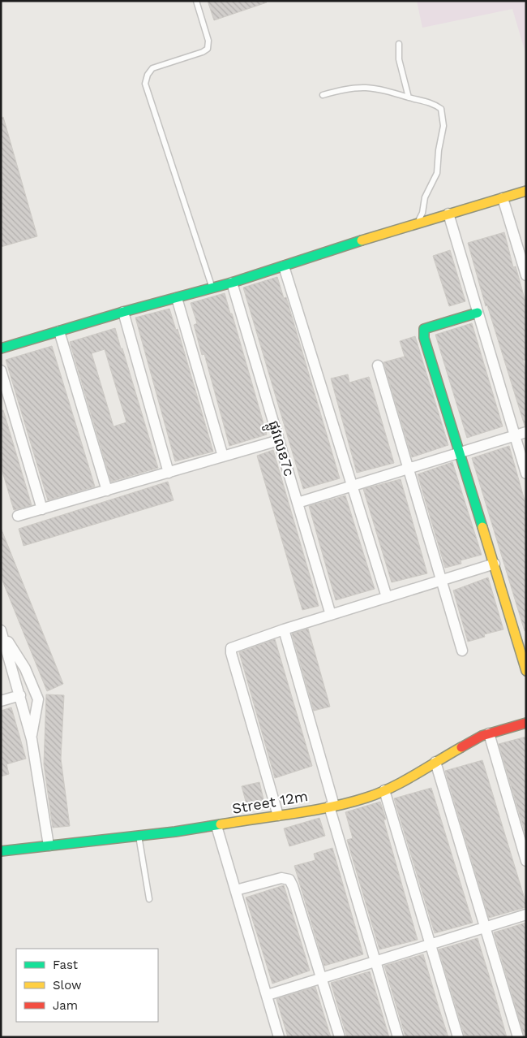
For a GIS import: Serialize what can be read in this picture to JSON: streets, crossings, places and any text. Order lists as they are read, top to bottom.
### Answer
{
  "streets": {
    "street": ["ផ្លូវលេខ7c", "Street 12m"]
  },
  "legend": ["Fast", "Slow", "Jam"]
}
